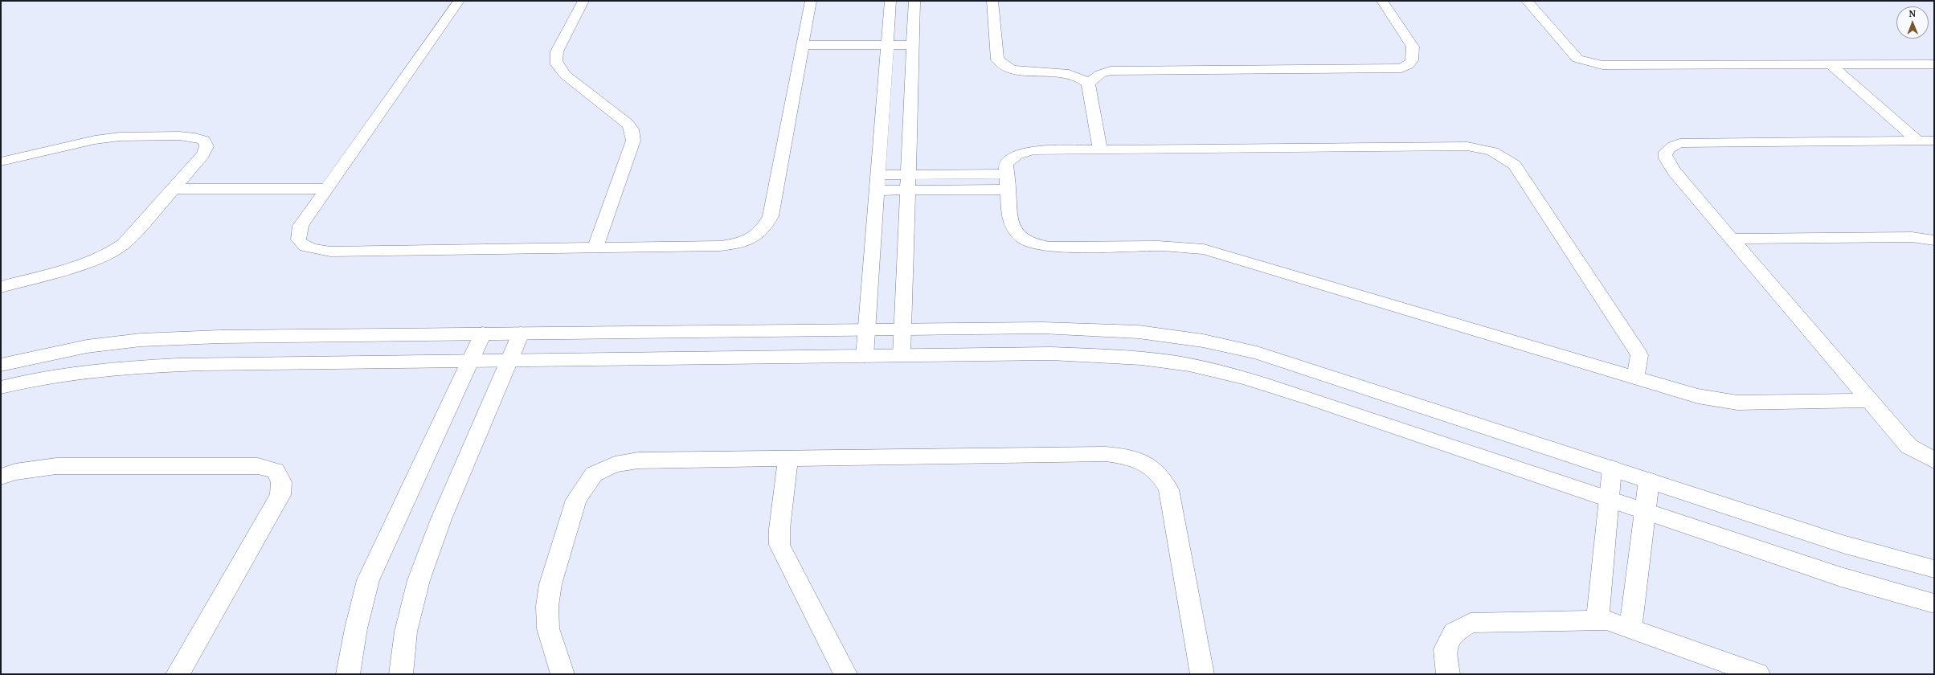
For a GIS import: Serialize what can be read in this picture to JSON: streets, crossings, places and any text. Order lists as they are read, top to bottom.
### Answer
{
  "north": "top"
}
